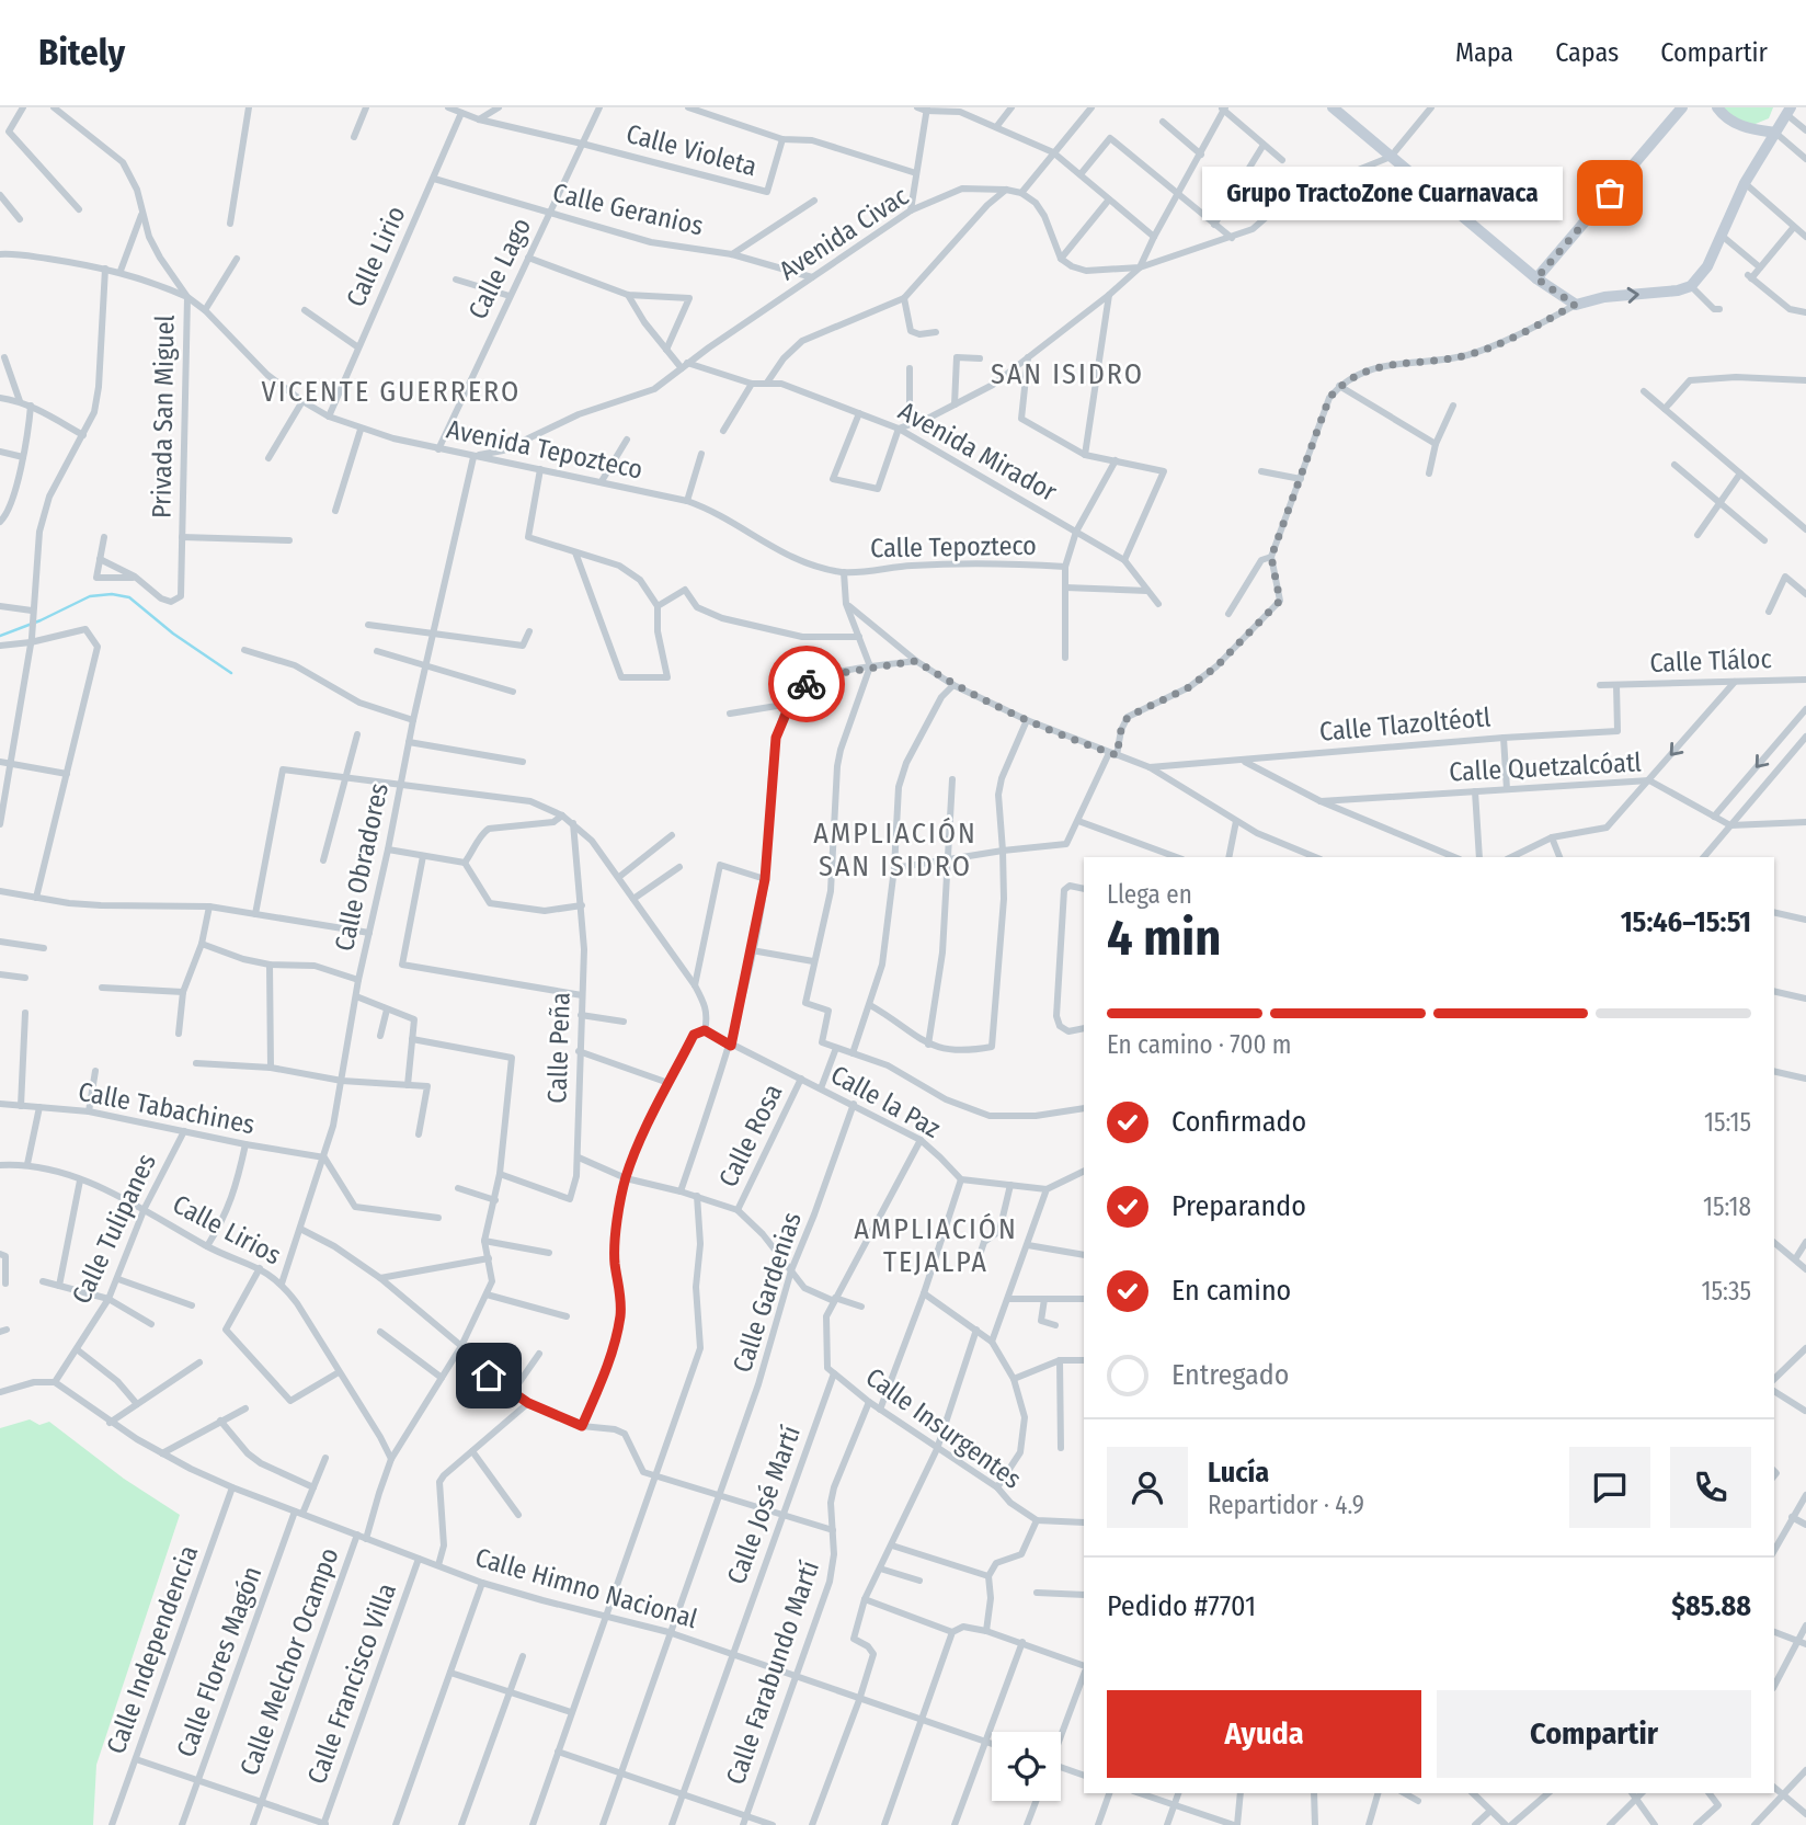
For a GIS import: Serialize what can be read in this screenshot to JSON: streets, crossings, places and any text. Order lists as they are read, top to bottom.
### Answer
{
  "streets": {
    "street": [
      "Calle Violeta",
      "Calle Geranios",
      "Avenida Civac",
      "Calle Lirio",
      "Calle Lago",
      "Privada San Miguel",
      "Avenida Tepozteco",
      "Avenida Mirador",
      "Calle Tepozteco",
      "Calle Tláloc",
      "Calle Tlazoltéotl",
      "Calle Quetzalcóatl",
      "Calle Obradores",
      "Calle Peña",
      "Calle la Paz",
      "Calle Tabachines",
      "Calle Rosa",
      "Calle Tulipanes",
      "Calle Lirios",
      "Calle Gardenias",
      "Calle Insurgentes",
      "Calle José Martí",
      "Calle Himno Nacional",
      "Calle Independencia",
      "Calle Flores Magón",
      "Calle Melchor Ocampo",
      "Calle Farabundo Martí",
      "Calle Francisco Villa"
    ]
  },
  "crossings": [
    ["Calle Violeta", "Calle Lirio"],
    ["Calle Violeta", "Calle Lago"],
    ["Calle Geranios", "Avenida Civac"],
    ["Calle Geranios", "Calle Lirio"],
    ["Calle Geranios", "Calle Lago"],
    ["Avenida Civac", "Avenida Tepozteco"],
    ["Avenida Civac", "Avenida Mirador"],
    ["Avenida Civac", "Calle Obradores"],
    ["Calle Lirio", "Avenida Tepozteco"],
    ["Calle Lago", "Avenida Tepozteco"],
    ["Privada San Miguel", "Avenida Tepozteco"],
    ["Avenida Tepozteco", "Calle Tepozteco"],
    ["Avenida Tepozteco", "Calle Obradores"],
    ["Calle Tláloc", "Calle Tlazoltéotl"],
    ["Calle Obradores", "Calle Tabachines"],
    ["Calle Obradores", "Calle Lirios"],
    ["Calle la Paz", "Calle Rosa"],
    ["Calle la Paz", "Calle Gardenias"],
    ["Calle Tabachines", "Calle Tulipanes"],
    ["Calle Tulipanes", "Calle Lirios"],
    ["Calle Tulipanes", "Calle Himno Nacional"],
    ["Calle Gardenias", "Calle Himno Nacional"],
    ["Calle Insurgentes", "Calle José Martí"],
    ["Calle Insurgentes", "Calle Farabundo Martí"],
    ["Calle José Martí", "Calle Himno Nacional"],
    ["Calle Himno Nacional", "Calle Independencia"],
    ["Calle Himno Nacional", "Calle Flores Magón"],
    ["Calle Himno Nacional", "Calle Melchor Ocampo"],
    ["Calle Himno Nacional", "Calle Farabundo Martí"],
    ["Calle Himno Nacional", "Calle Francisco Villa"]
  ],
  "districts": [
    "SAN ISIDRO",
    "VICENTE GUERRERO",
    "AMPLIACIÓN SAN ISIDRO",
    "AMPLIACIÓN TEJALPA"
  ],
  "places": ["Grupo TractoZone Cuarnavaca"],
  "page": {
    "header": "Bitely",
    "nav": ["Mapa", "Capas", "Compartir"],
    "bubble": "Grupo TractoZone Cuarnavaca",
    "heading": ["4 min", "Llega en", "15:46–15:51"],
    "panel": [
      "Lucía",
      "Repartidor · 4.9",
      "Pedido #7701",
      "$85.88"
    ],
    "bar": "En camino · 700 m",
    "list": [
      ["Confirmado", "15:15"],
      ["Preparando", "15:18"],
      ["En camino", "15:35"],
      "Entregado"
    ],
    "buttons": ["Ayuda", "Compartir"]
  }
}
